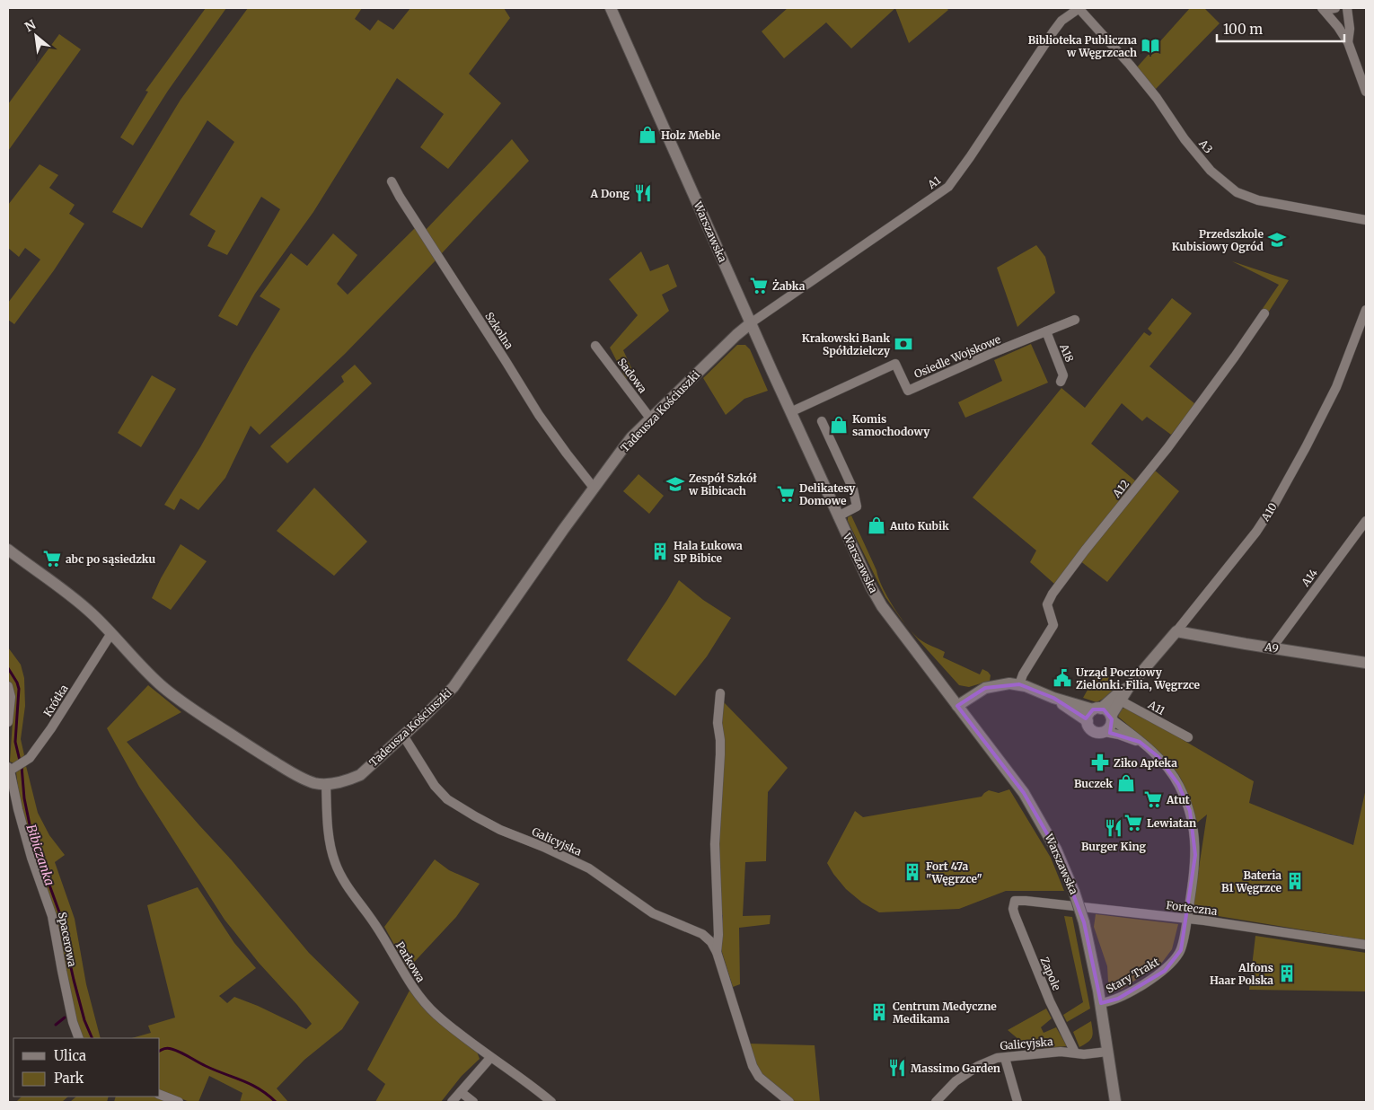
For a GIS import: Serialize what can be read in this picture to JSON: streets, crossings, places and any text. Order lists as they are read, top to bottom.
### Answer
{
  "streets": {
    "street": [
      "A3",
      "A1",
      "Warszawska",
      "Szkolna",
      "A18",
      "Osiedle Wojskowe",
      "Sadowa",
      "Tadeusza Kościuszki",
      "A12",
      "A10",
      "A14",
      "A9",
      "Krótka",
      "A11",
      "Galicyjska",
      "Forteczna",
      "Spacerowa",
      "Parkowa",
      "Zapole",
      "Stary Trakt"
    ]
  },
  "crossings": [
    ["A3", "A1"],
    ["A1", "Warszawska"],
    ["A1", "Tadeusza Kościuszki"],
    ["Warszawska", "Osiedle Wojskowe"],
    ["Warszawska", "Tadeusza Kościuszki"],
    ["Warszawska", "Galicyjska"],
    ["Warszawska", "Stary Trakt"],
    ["Szkolna", "Tadeusza Kościuszki"],
    ["A18", "Osiedle Wojskowe"],
    ["Sadowa", "Tadeusza Kościuszki"],
    ["Tadeusza Kościuszki", "Krótka"],
    ["Tadeusza Kościuszki", "Galicyjska"],
    ["Tadeusza Kościuszki", "Parkowa"],
    ["A10", "A9"],
    ["A10", "A11"],
    ["A10", "Stary Trakt"],
    ["A14", "A9"],
    ["Krótka", "Spacerowa"],
    ["Galicyjska", "Zapole"],
    ["Forteczna", "Zapole"],
    ["Forteczna", "Stary Trakt"]
  ],
  "water": ["Bibiczanka"],
  "places": {
    "library": ["Biblioteka Publiczna w Węgrzcach"],
    "shop": [
      "Holz Meble",
      "Komis samochodowy",
      "Auto Kubik",
      "Buczek"
    ],
    "restaurant": ["A Dong", "Burger King", "Massimo Garden"],
    "school or university": ["Przedszkole Kubisiowy Ogród", "Zespół Szkół w Bibicach"],
    "supermarket": [
      "Żabka",
      "Delikatesy Domowe",
      "abc po sąsiedzku",
      "Atut",
      "Lewiatan"
    ],
    "bank": ["Krakowski Bank Spółdzielczy"],
    "building": [
      "Hala Łukowa SP Bibice",
      "Fort 47a \"Węgrzce\"",
      "Bateria B1 Węgrzce",
      "Alfons Haar Polska",
      "Centrum Medyczne Medikama"
    ],
    "public building": ["Urząd Pocztowy Zielonki. Filia, Węgrzce"],
    "pharmacy": ["Ziko Apteka"]
  },
  "legend": ["Ulica", "Park"],
  "scale_bar": "100 m",
  "north": "top left"
}
